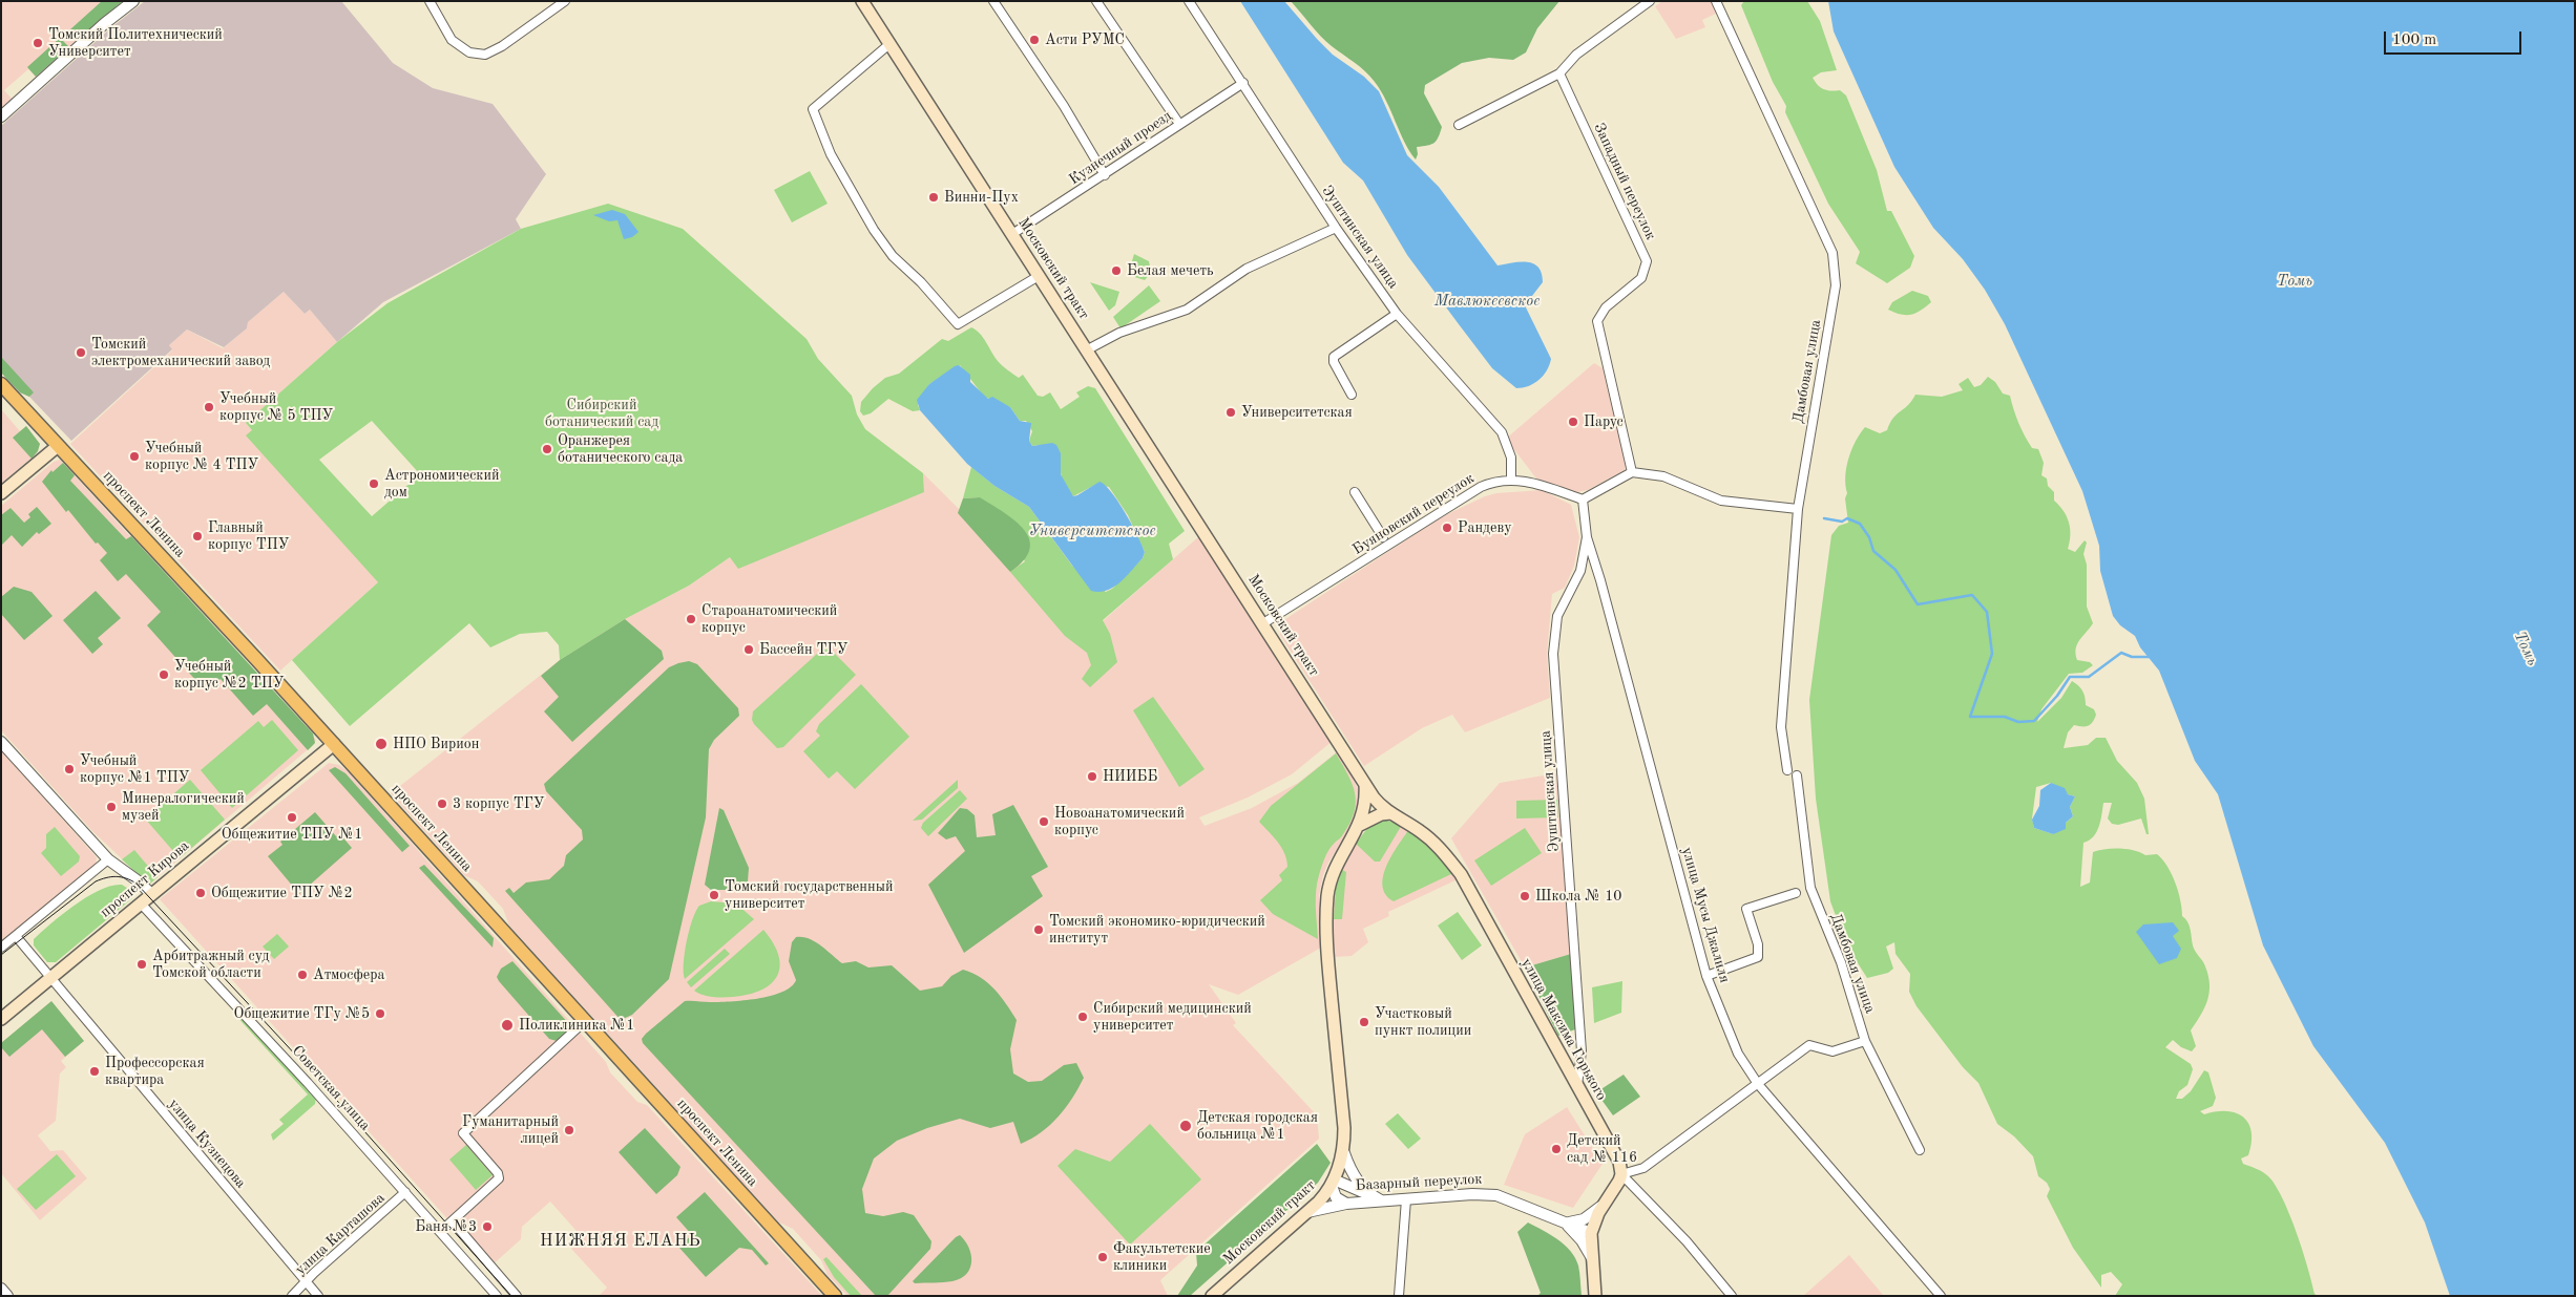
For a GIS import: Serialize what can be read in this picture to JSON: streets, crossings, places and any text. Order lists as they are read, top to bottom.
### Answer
{
  "streets": {
    "main road": [
      "Московский тракт",
      "проспект Ленина",
      "проспект Кирова",
      "улица Максима Горького"
    ],
    "street": [
      "Кузнечный проезд",
      "Западный переулок",
      "Эуштинская улица",
      "Дамбовая улица",
      "Буяновский переулок",
      "улица Мусы Джалиля",
      "Советская улица",
      "улица Кузнецова",
      "Базарный переулок",
      "улица Карташова"
    ]
  },
  "crossings": [
    ["Кузнечный проезд", "Эуштинская улица"],
    ["Кузнечный проезд", "Московский тракт"],
    ["Эуштинская улица", "Буяновский переулок"],
    ["Эуштинская улица", "улица Мусы Джалиля"],
    ["Эуштинская улица", "улица Максима Горького"],
    ["Московский тракт", "Буяновский переулок"],
    ["Московский тракт", "улица Максима Горького"],
    ["Московский тракт", "Базарный переулок"],
    ["проспект Ленина", "проспект Кирова"],
    ["проспект Кирова", "Советская улица"],
    ["проспект Кирова", "улица Кузнецова"],
    ["Советская улица", "улица Карташова"],
    ["улица Кузнецова", "улица Карташова"]
  ],
  "districts": ["НИЖНЯЯ ЕЛАНЬ"],
  "water": ["Томь", "Мавлюкеевское", "Университетское"],
  "parks": ["Сибирский ботанический сад"],
  "places": [
    "Асти РУМС",
    "Томский Политехнический Университет",
    "Винни-Пух",
    "Белая мечеть",
    "Томский электромеханический завод",
    "Учебный корпус № 5 ТПУ",
    "Университетская",
    "Парус",
    "Оранжерея ботанического сада",
    "Учебный корпус № 4 ТПУ",
    "Астрономический дом",
    "Рандеву",
    "Главный корпус ТПУ",
    "Староанатомический корпус",
    "Бассейн ТГУ",
    "Учебный корпус №2 ТПУ",
    "НПО Вирион",
    "Учебный корпус №1 ТПУ",
    "НИИББ",
    "3 корпус ТГУ",
    "Минералогический музей",
    "Общежитие ТПУ №1",
    "Новоанатомический корпус",
    "Общежитие ТПУ №2",
    "Томский государственный университет",
    "Школа № 10",
    "Томский экономико-юридический институт",
    "Арбитражный суд Томской области",
    "Атмосфера",
    "Общежитие ТГу №5",
    "Сибирский медицинский университет",
    "Участковый пункт полиции",
    "Поликлиника №1",
    "Профессорская квартира",
    "Детская городская больница №1",
    "Гуманитарный лицей",
    "Детский сад № 116",
    "Баня №3",
    "Факультетские клиники"
  ],
  "scale_bar": "100 m"
}
